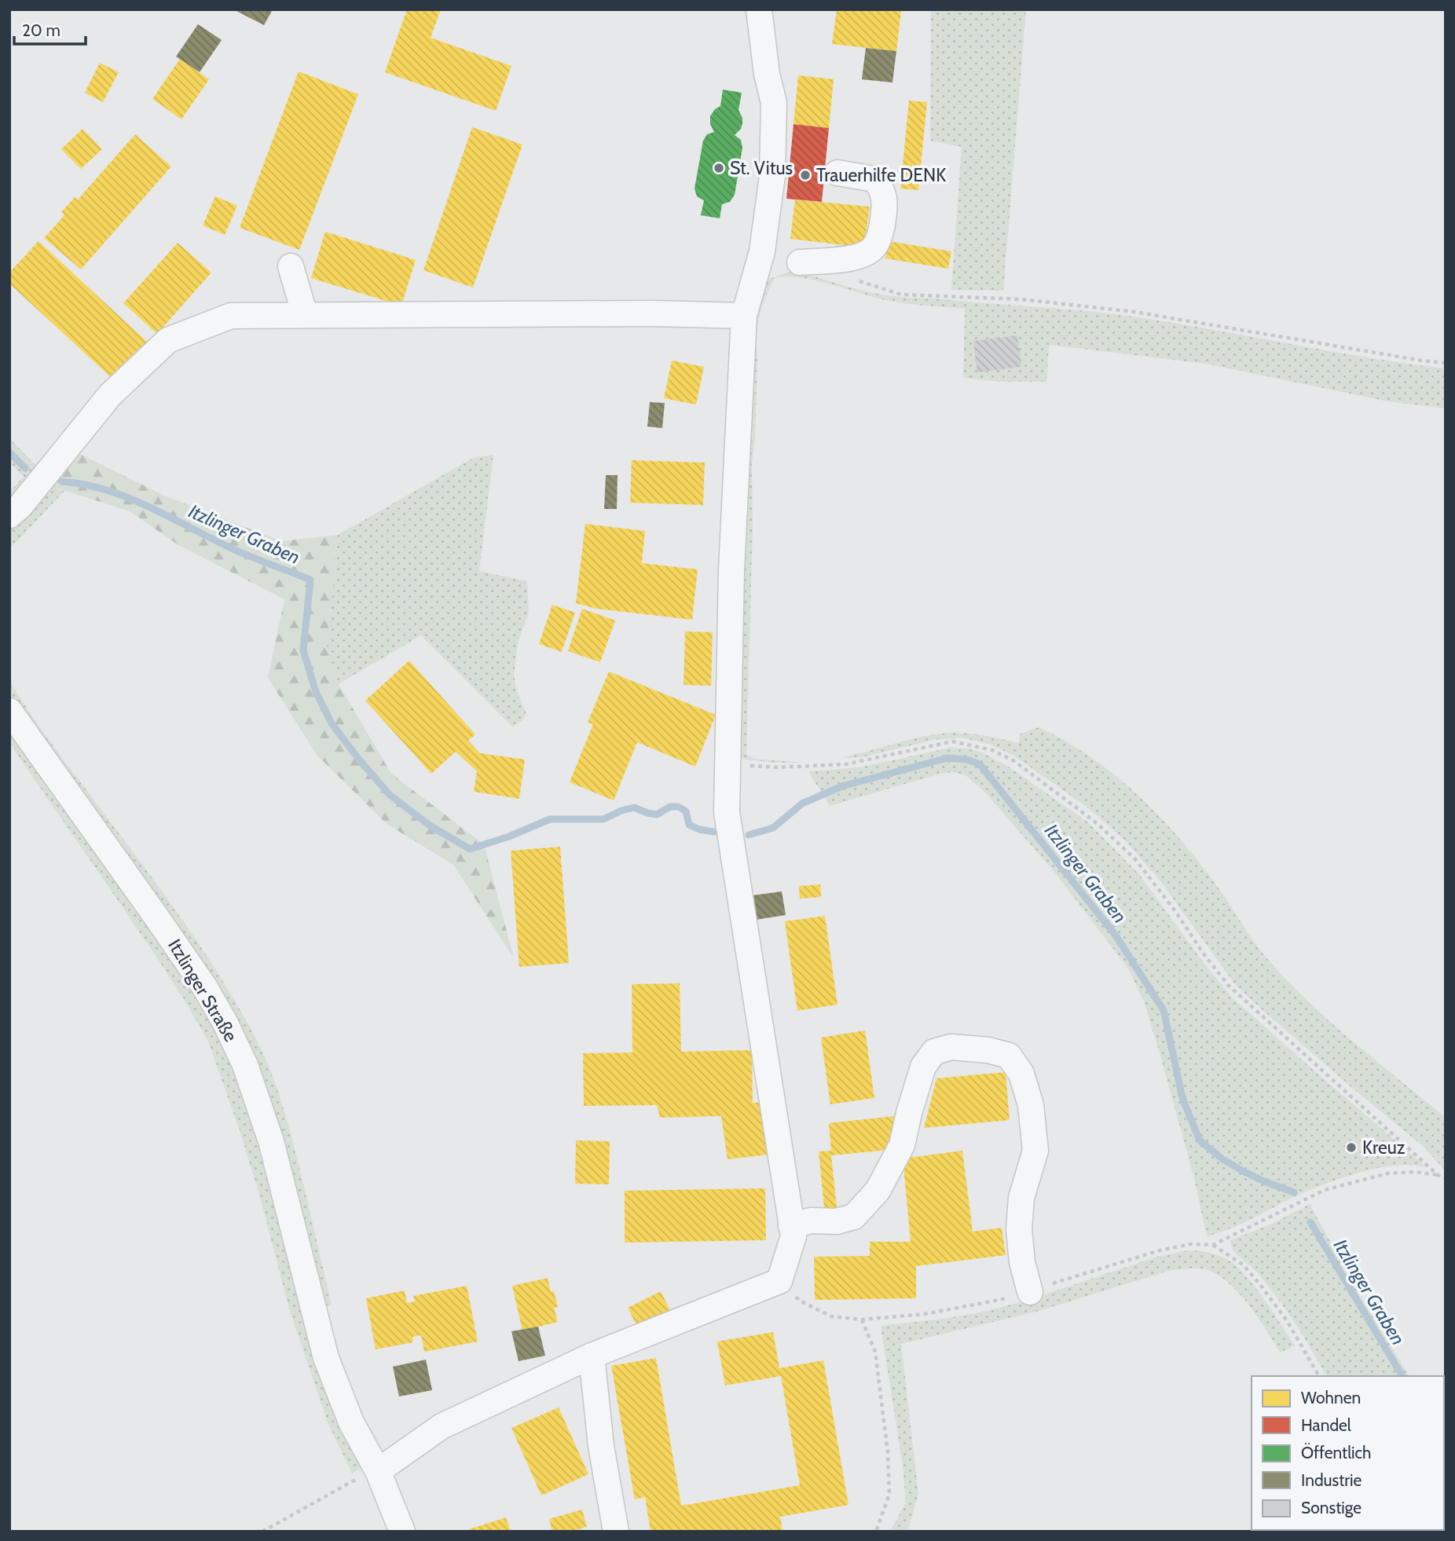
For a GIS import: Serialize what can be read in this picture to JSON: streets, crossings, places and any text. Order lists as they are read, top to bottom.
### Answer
{
  "streets": {
    "street": ["Itzlinger Straße"]
  },
  "water": ["Itzlinger Graben"],
  "places": ["St. Vitus", "Trauerhilfe DENK", "Kreuz"],
  "legend": [
    "Wohnen",
    "Handel",
    "Öffentlich",
    "Industrie",
    "Sonstige"
  ],
  "scale_bar": "20 m"
}
